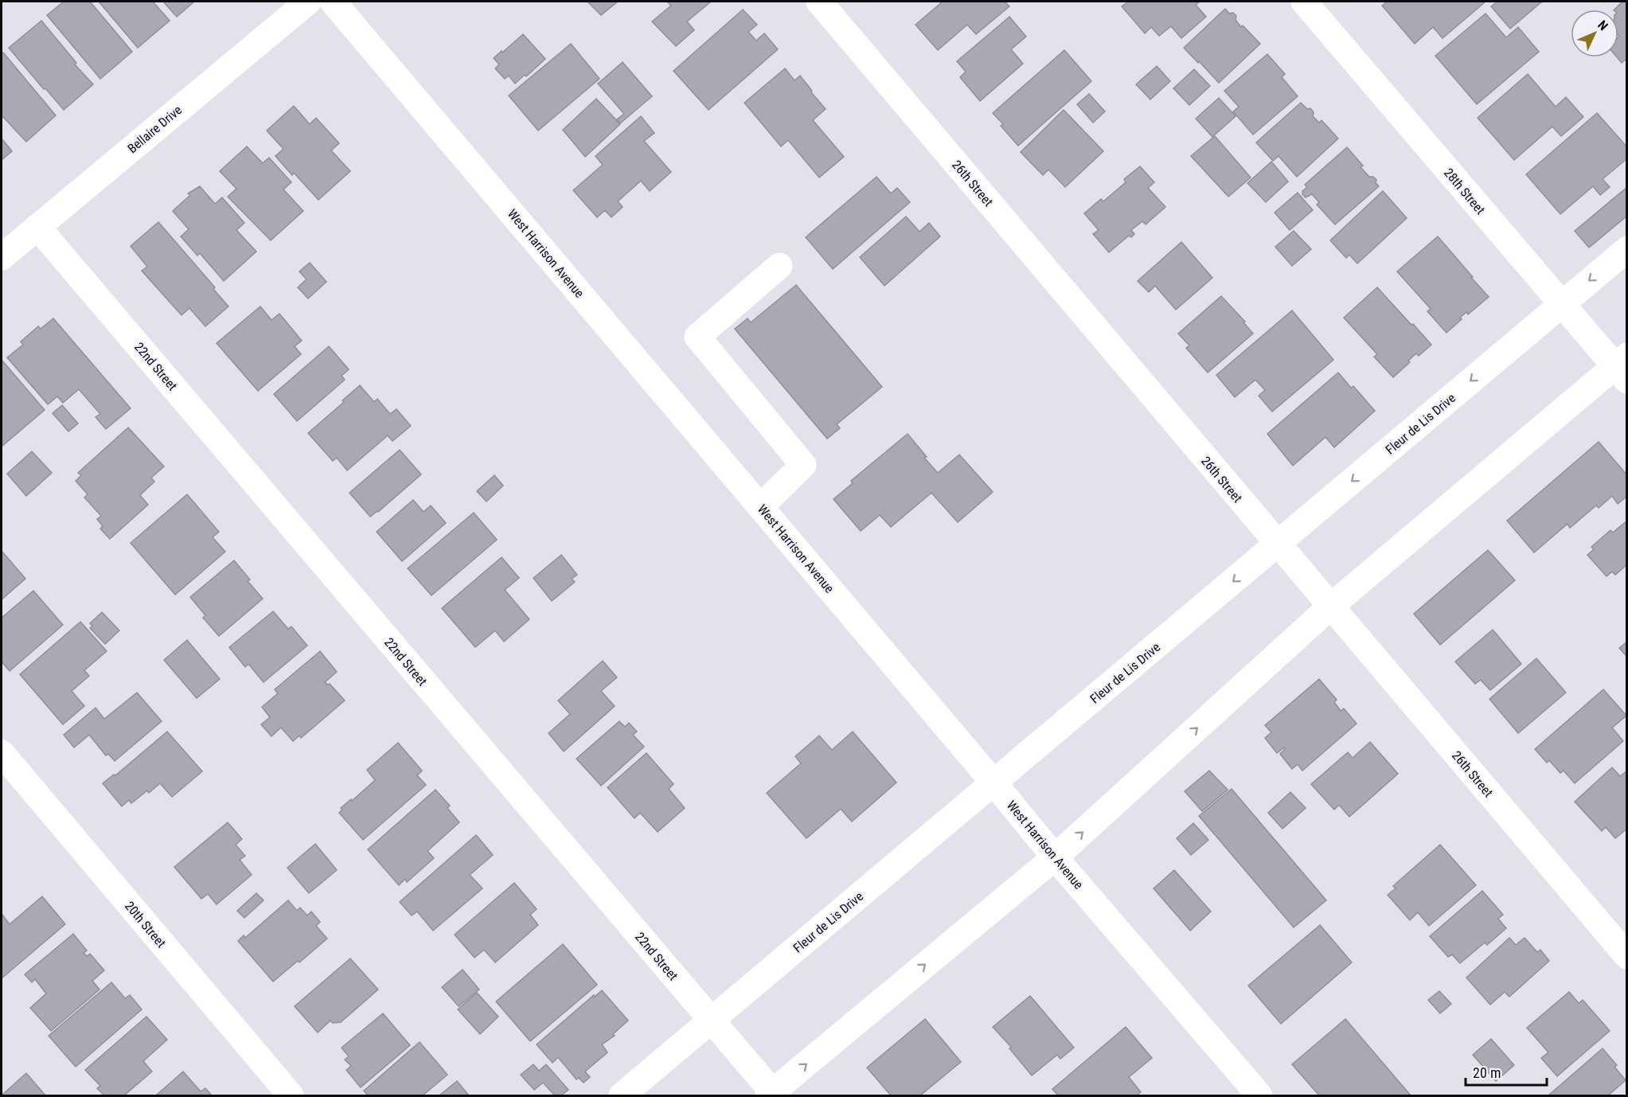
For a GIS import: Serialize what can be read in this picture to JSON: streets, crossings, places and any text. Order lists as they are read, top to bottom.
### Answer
{
  "streets": {
    "street": [
      "Bellaire Drive",
      "26th Street",
      "28th Street",
      "West Harrison Avenue",
      "22nd Street",
      "Fleur de Lis Drive",
      "20th Street"
    ]
  },
  "crossings": [
    ["Bellaire Drive", "22nd Street"],
    ["26th Street", "Fleur de Lis Drive"],
    ["28th Street", "Fleur de Lis Drive"],
    ["West Harrison Avenue", "Fleur de Lis Drive"],
    ["22nd Street", "Fleur de Lis Drive"]
  ],
  "scale_bar": "20 m",
  "north": "top right"
}
